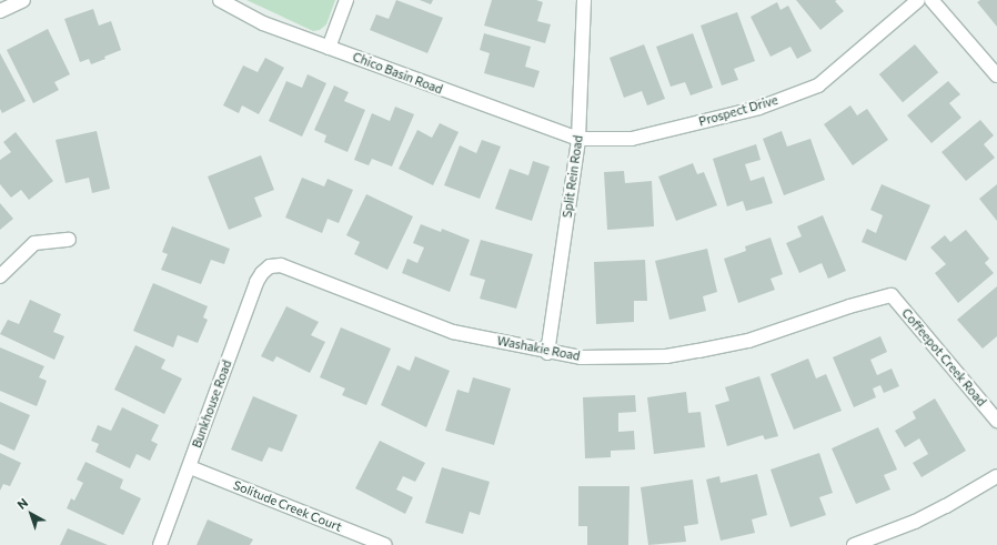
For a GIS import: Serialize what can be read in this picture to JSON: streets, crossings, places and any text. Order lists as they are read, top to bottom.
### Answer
{
  "streets": {
    "street": [
      "Chico Basin Road",
      "Prospect Drive",
      "Split Rein Road",
      "Washakie Road",
      "Coffeepot Creek Road",
      "Bunkhouse Road",
      "Solitude Creek Court"
    ]
  },
  "crossings": [
    ["Chico Basin Road", "Prospect Drive"],
    ["Chico Basin Road", "Split Rein Road"],
    ["Prospect Drive", "Split Rein Road"],
    ["Split Rein Road", "Washakie Road"],
    ["Washakie Road", "Coffeepot Creek Road"],
    ["Washakie Road", "Bunkhouse Road"],
    ["Bunkhouse Road", "Solitude Creek Court"]
  ],
  "north": "top left"
}
